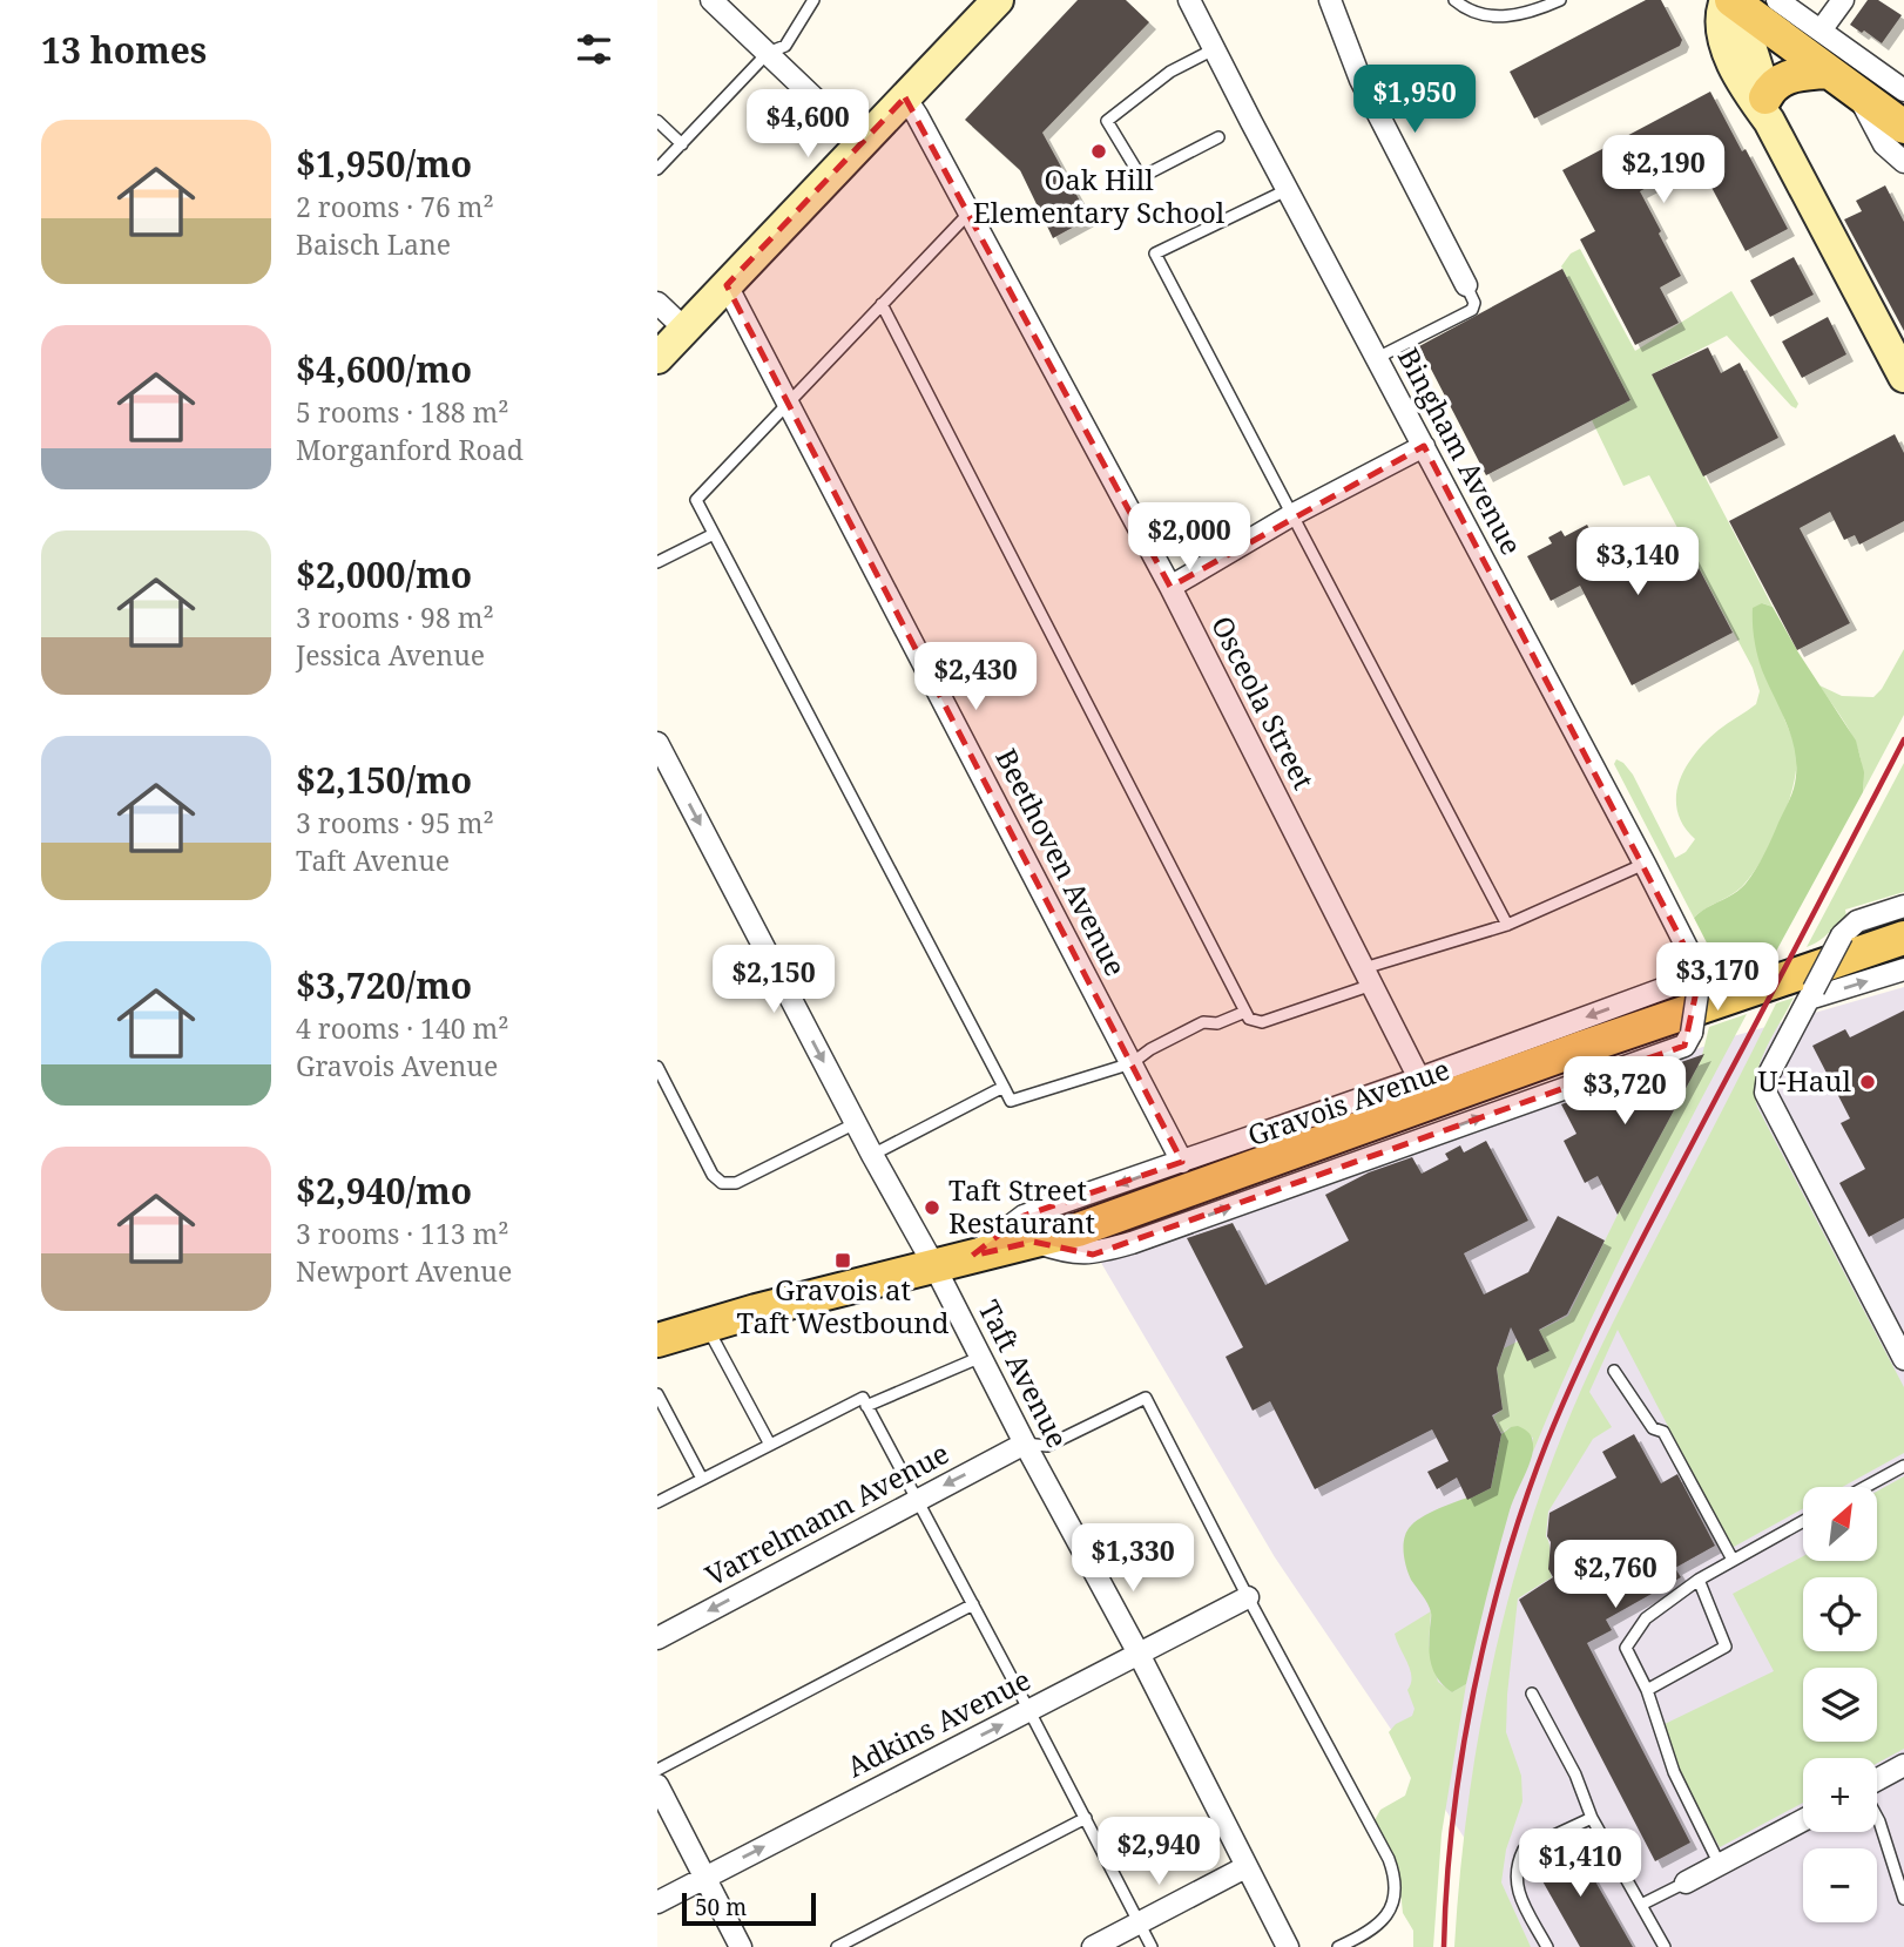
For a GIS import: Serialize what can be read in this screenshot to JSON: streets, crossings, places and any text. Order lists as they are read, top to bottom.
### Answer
{
  "streets": {
    "main road": ["Gravois Avenue"],
    "street": [
      "Bingham Avenue",
      "Osceola Street",
      "Beethoven Avenue",
      "Taft Avenue",
      "Varrelmann Avenue",
      "Adkins Avenue"
    ]
  },
  "crossings": [
    ["Bingham Avenue", "Gravois Avenue"],
    ["Osceola Street", "Gravois Avenue"],
    ["Beethoven Avenue", "Gravois Avenue"],
    ["Gravois Avenue", "Taft Avenue"],
    ["Taft Avenue", "Varrelmann Avenue"],
    ["Taft Avenue", "Adkins Avenue"]
  ],
  "one_way": ["Varrelmann Avenue", "Adkins Avenue"],
  "places": {
    "other": ["Oak Hill Elementary School", "U-Haul", "Taft Street Restaurant"],
    "transit": ["Gravois at Taft Westbound"]
  },
  "scale_bar": "50 m",
  "north": "top right",
  "page": {
    "heading": "13 homes",
    "price": [
      "$1,950",
      "$4,600",
      "$2,190",
      "$2,000",
      "$3,140",
      "$2,430",
      "$3,170",
      "$2,150",
      "$3,720",
      "$1,330",
      "$2,760",
      "$2,940",
      "$1,410"
    ],
    "list": [
      {
        "name": "$1,950/mo",
        "note": "2 rooms · 76 m² · Baisch Lane"
      },
      {
        "name": "$4,600/mo",
        "note": "5 rooms · 188 m² · Morganford Road"
      },
      {
        "name": "$2,000/mo",
        "note": "3 rooms · 98 m² · Jessica Avenue"
      },
      {
        "name": "$2,150/mo",
        "note": "3 rooms · 95 m² · Taft Avenue"
      },
      {
        "name": "$3,720/mo",
        "note": "4 rooms · 140 m² · Gravois Avenue"
      },
      {
        "name": "$2,940/mo",
        "note": "3 rooms · 113 m² · Newport Avenue"
      }
    ],
    "map_buttons": ["+", "−"],
    "scale": "50 m"
  }
}
